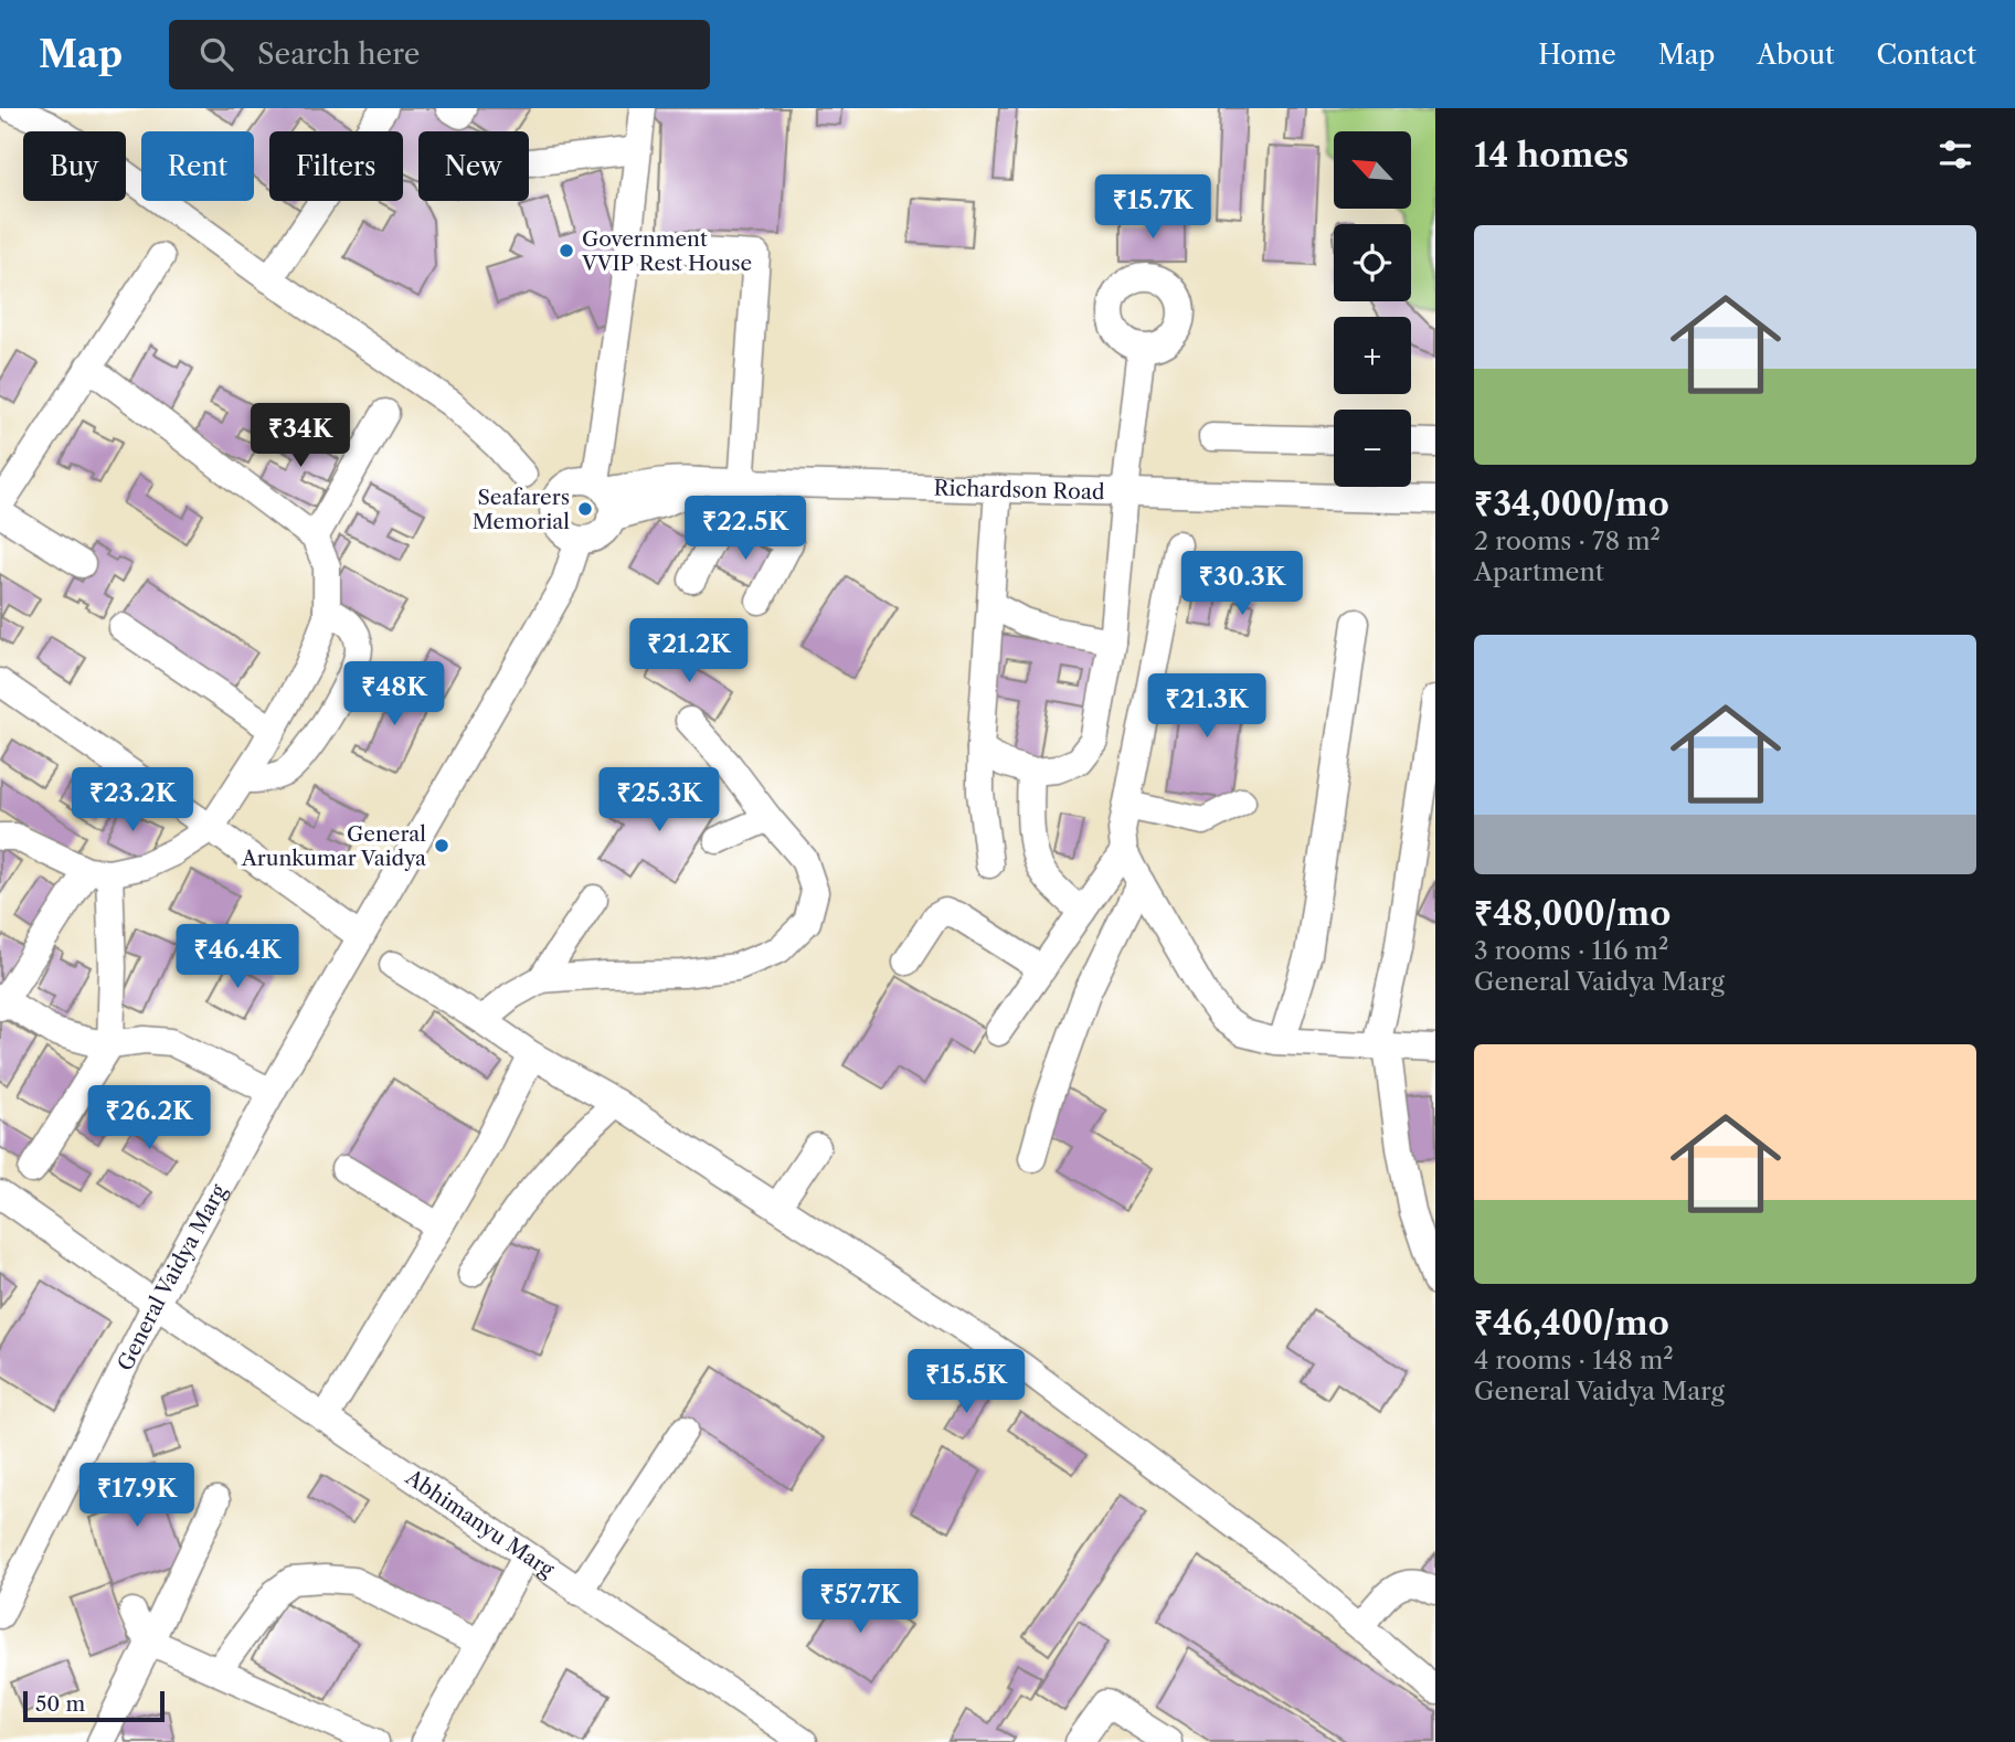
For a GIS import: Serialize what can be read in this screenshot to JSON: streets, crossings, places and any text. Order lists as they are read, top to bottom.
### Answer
{
  "streets": {
    "street": ["Richardson Road", "General Vaidya Marg", "Abhimanyu Marg"]
  },
  "crossings": [
    ["Richardson Road", "General Vaidya Marg"],
    ["General Vaidya Marg", "Abhimanyu Marg"]
  ],
  "places": ["Government VVIP Rest House", "Seafarers Memorial", "General Arunkumar Vaidya"],
  "scale_bar": "50 m",
  "north": "top left",
  "page": {
    "header": "Map",
    "search": "Search here",
    "nav": [
      "Home",
      "Map",
      "About",
      "Contact"
    ],
    "heading": "14 homes",
    "map_buttons": ["+", "−"],
    "chip": [
      "Buy",
      "Rent",
      "Filters",
      "New"
    ],
    "price": [
      "₹15.7K",
      "₹34K",
      "₹22.5K",
      "₹30.3K",
      "₹21.2K",
      "₹48K",
      "₹21.3K",
      "₹23.2K",
      "₹25.3K",
      "₹46.4K",
      "₹26.2K",
      "₹15.5K",
      "₹17.9K",
      "₹57.7K"
    ],
    "list": [
      {
        "name": "₹34,000/mo",
        "note": "2 rooms · 78 m² · Apartment"
      },
      {
        "name": "₹48,000/mo",
        "note": "3 rooms · 116 m² · General Vaidya Marg"
      },
      {
        "name": "₹46,400/mo",
        "note": "4 rooms · 148 m² · General Vaidya Marg"
      }
    ],
    "scale": "50 m"
  }
}
